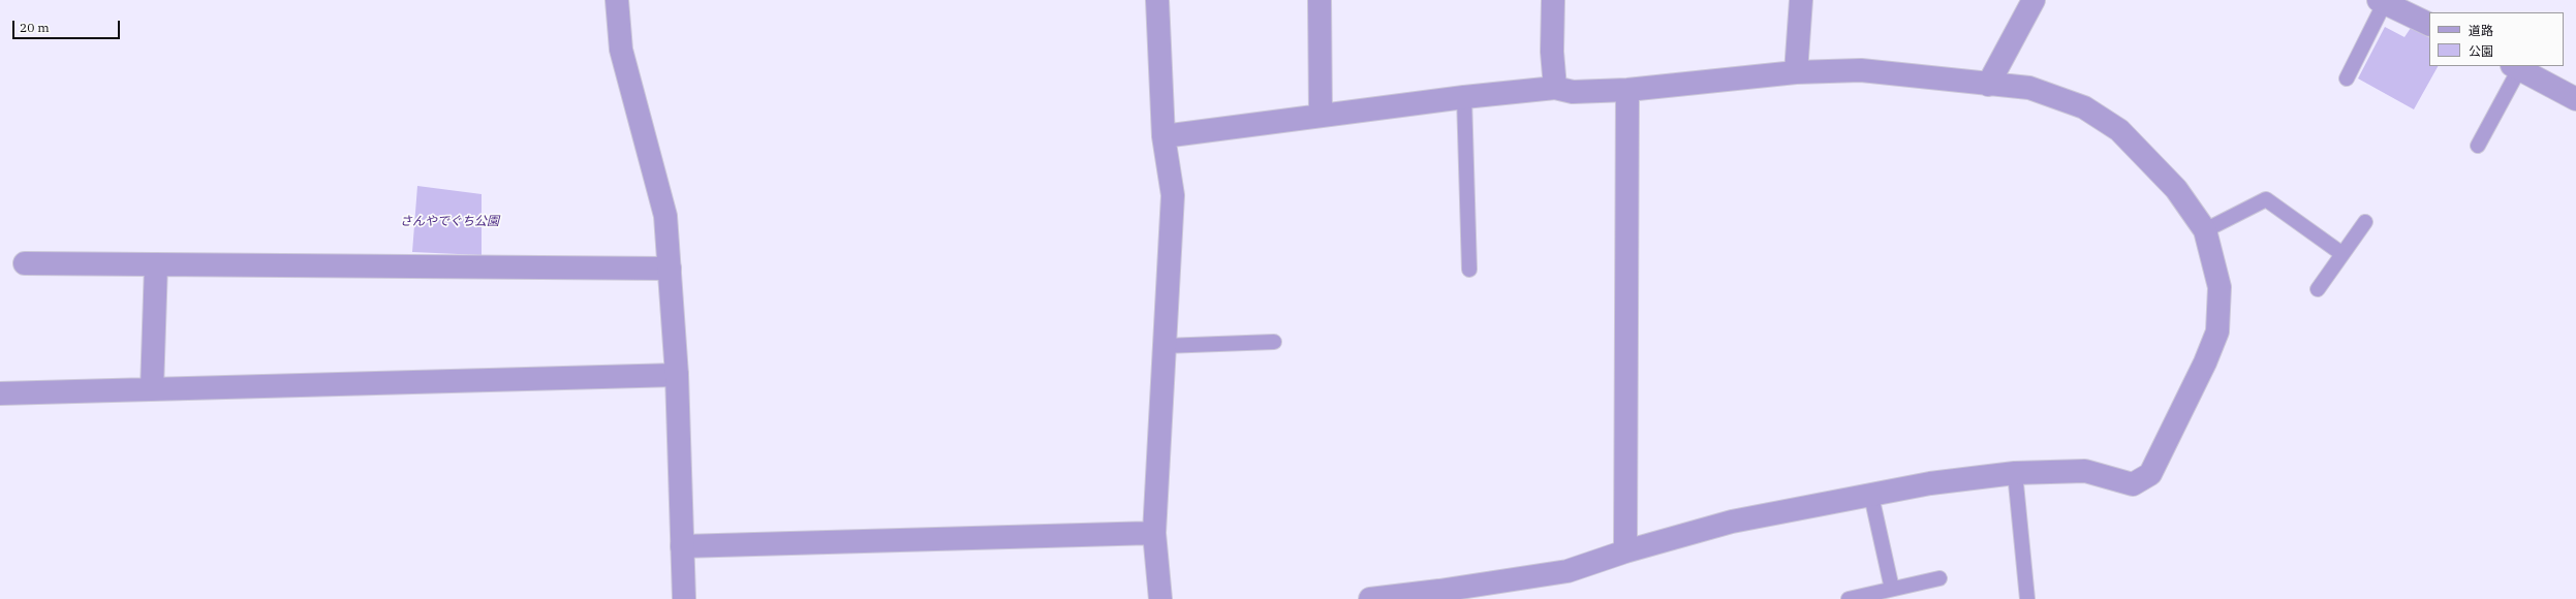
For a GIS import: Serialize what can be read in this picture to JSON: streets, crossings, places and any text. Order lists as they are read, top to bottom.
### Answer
{
  "parks": ["さんやでぐち公園"],
  "legend": ["道路", "公園"],
  "scale_bar": "20 m"
}
